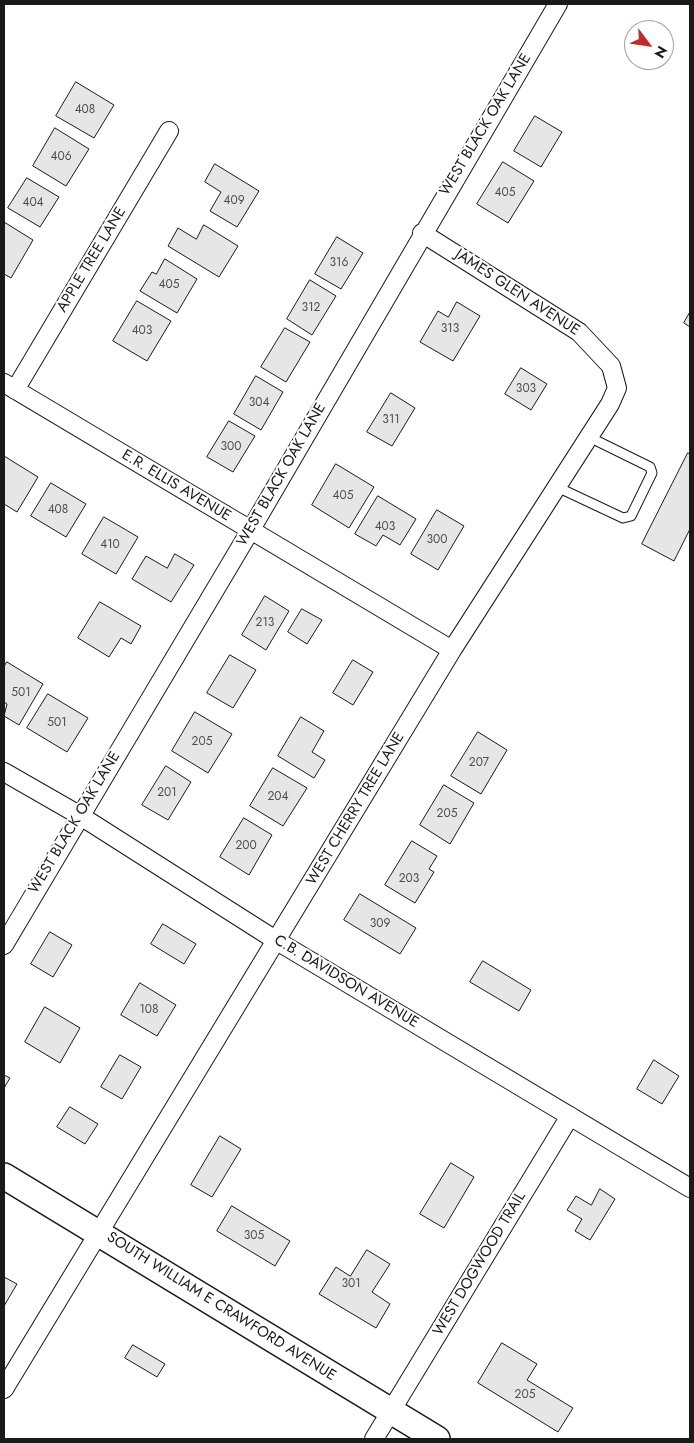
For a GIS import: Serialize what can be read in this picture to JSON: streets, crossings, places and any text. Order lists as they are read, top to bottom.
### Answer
{
  "streets": {
    "main road": ["SOUTH WILLIAM E CRAWFORD AVENUE"],
    "street": [
      "WEST BLACK OAK LANE",
      "APPLE TREE LANE",
      "JAMES GLEN AVENUE",
      "E.R. ELLIS AVENUE",
      "WEST CHERRY TREE LANE",
      "C.B. DAVIDSON AVENUE",
      "WEST DOGWOOD TRAIL"
    ]
  },
  "crossings": [
    ["WEST BLACK OAK LANE", "JAMES GLEN AVENUE"],
    ["WEST BLACK OAK LANE", "E.R. ELLIS AVENUE"],
    ["WEST BLACK OAK LANE", "C.B. DAVIDSON AVENUE"],
    ["APPLE TREE LANE", "E.R. ELLIS AVENUE"],
    ["JAMES GLEN AVENUE", "WEST CHERRY TREE LANE"],
    ["E.R. ELLIS AVENUE", "WEST CHERRY TREE LANE"],
    ["WEST CHERRY TREE LANE", "C.B. DAVIDSON AVENUE"],
    ["WEST CHERRY TREE LANE", "SOUTH WILLIAM E CRAWFORD AVENUE"],
    ["C.B. DAVIDSON AVENUE", "WEST DOGWOOD TRAIL"],
    ["WEST DOGWOOD TRAIL", "SOUTH WILLIAM E CRAWFORD AVENUE"]
  ],
  "house_numbers": [
    "408",
    "406",
    "405",
    "409",
    "404",
    "316",
    "405",
    "312",
    "313",
    "403",
    "303",
    "304",
    "311",
    "300",
    "405",
    "408",
    "403",
    "300",
    "410",
    "213",
    "501",
    "501",
    "205",
    "207",
    "201",
    "204",
    "205",
    "200",
    "203",
    "309",
    "108",
    "305",
    "301",
    "205"
  ],
  "north": "bottom right"
}
